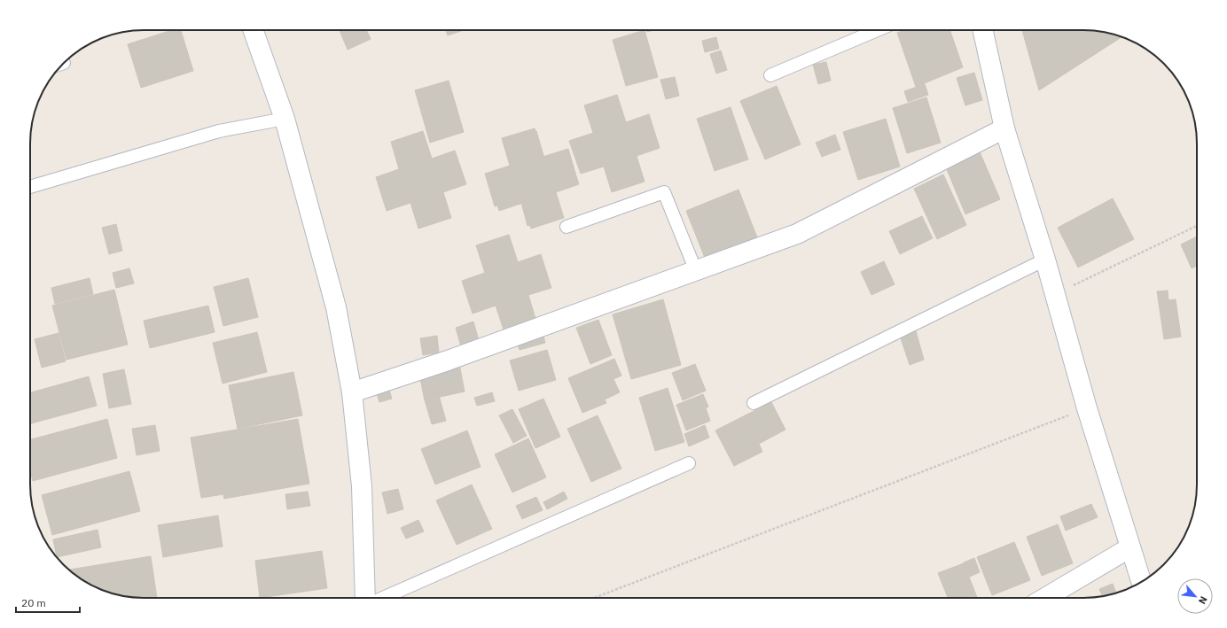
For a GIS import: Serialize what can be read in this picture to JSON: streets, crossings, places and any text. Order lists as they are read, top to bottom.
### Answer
{
  "scale_bar": "20 m",
  "north": "bottom right"
}
